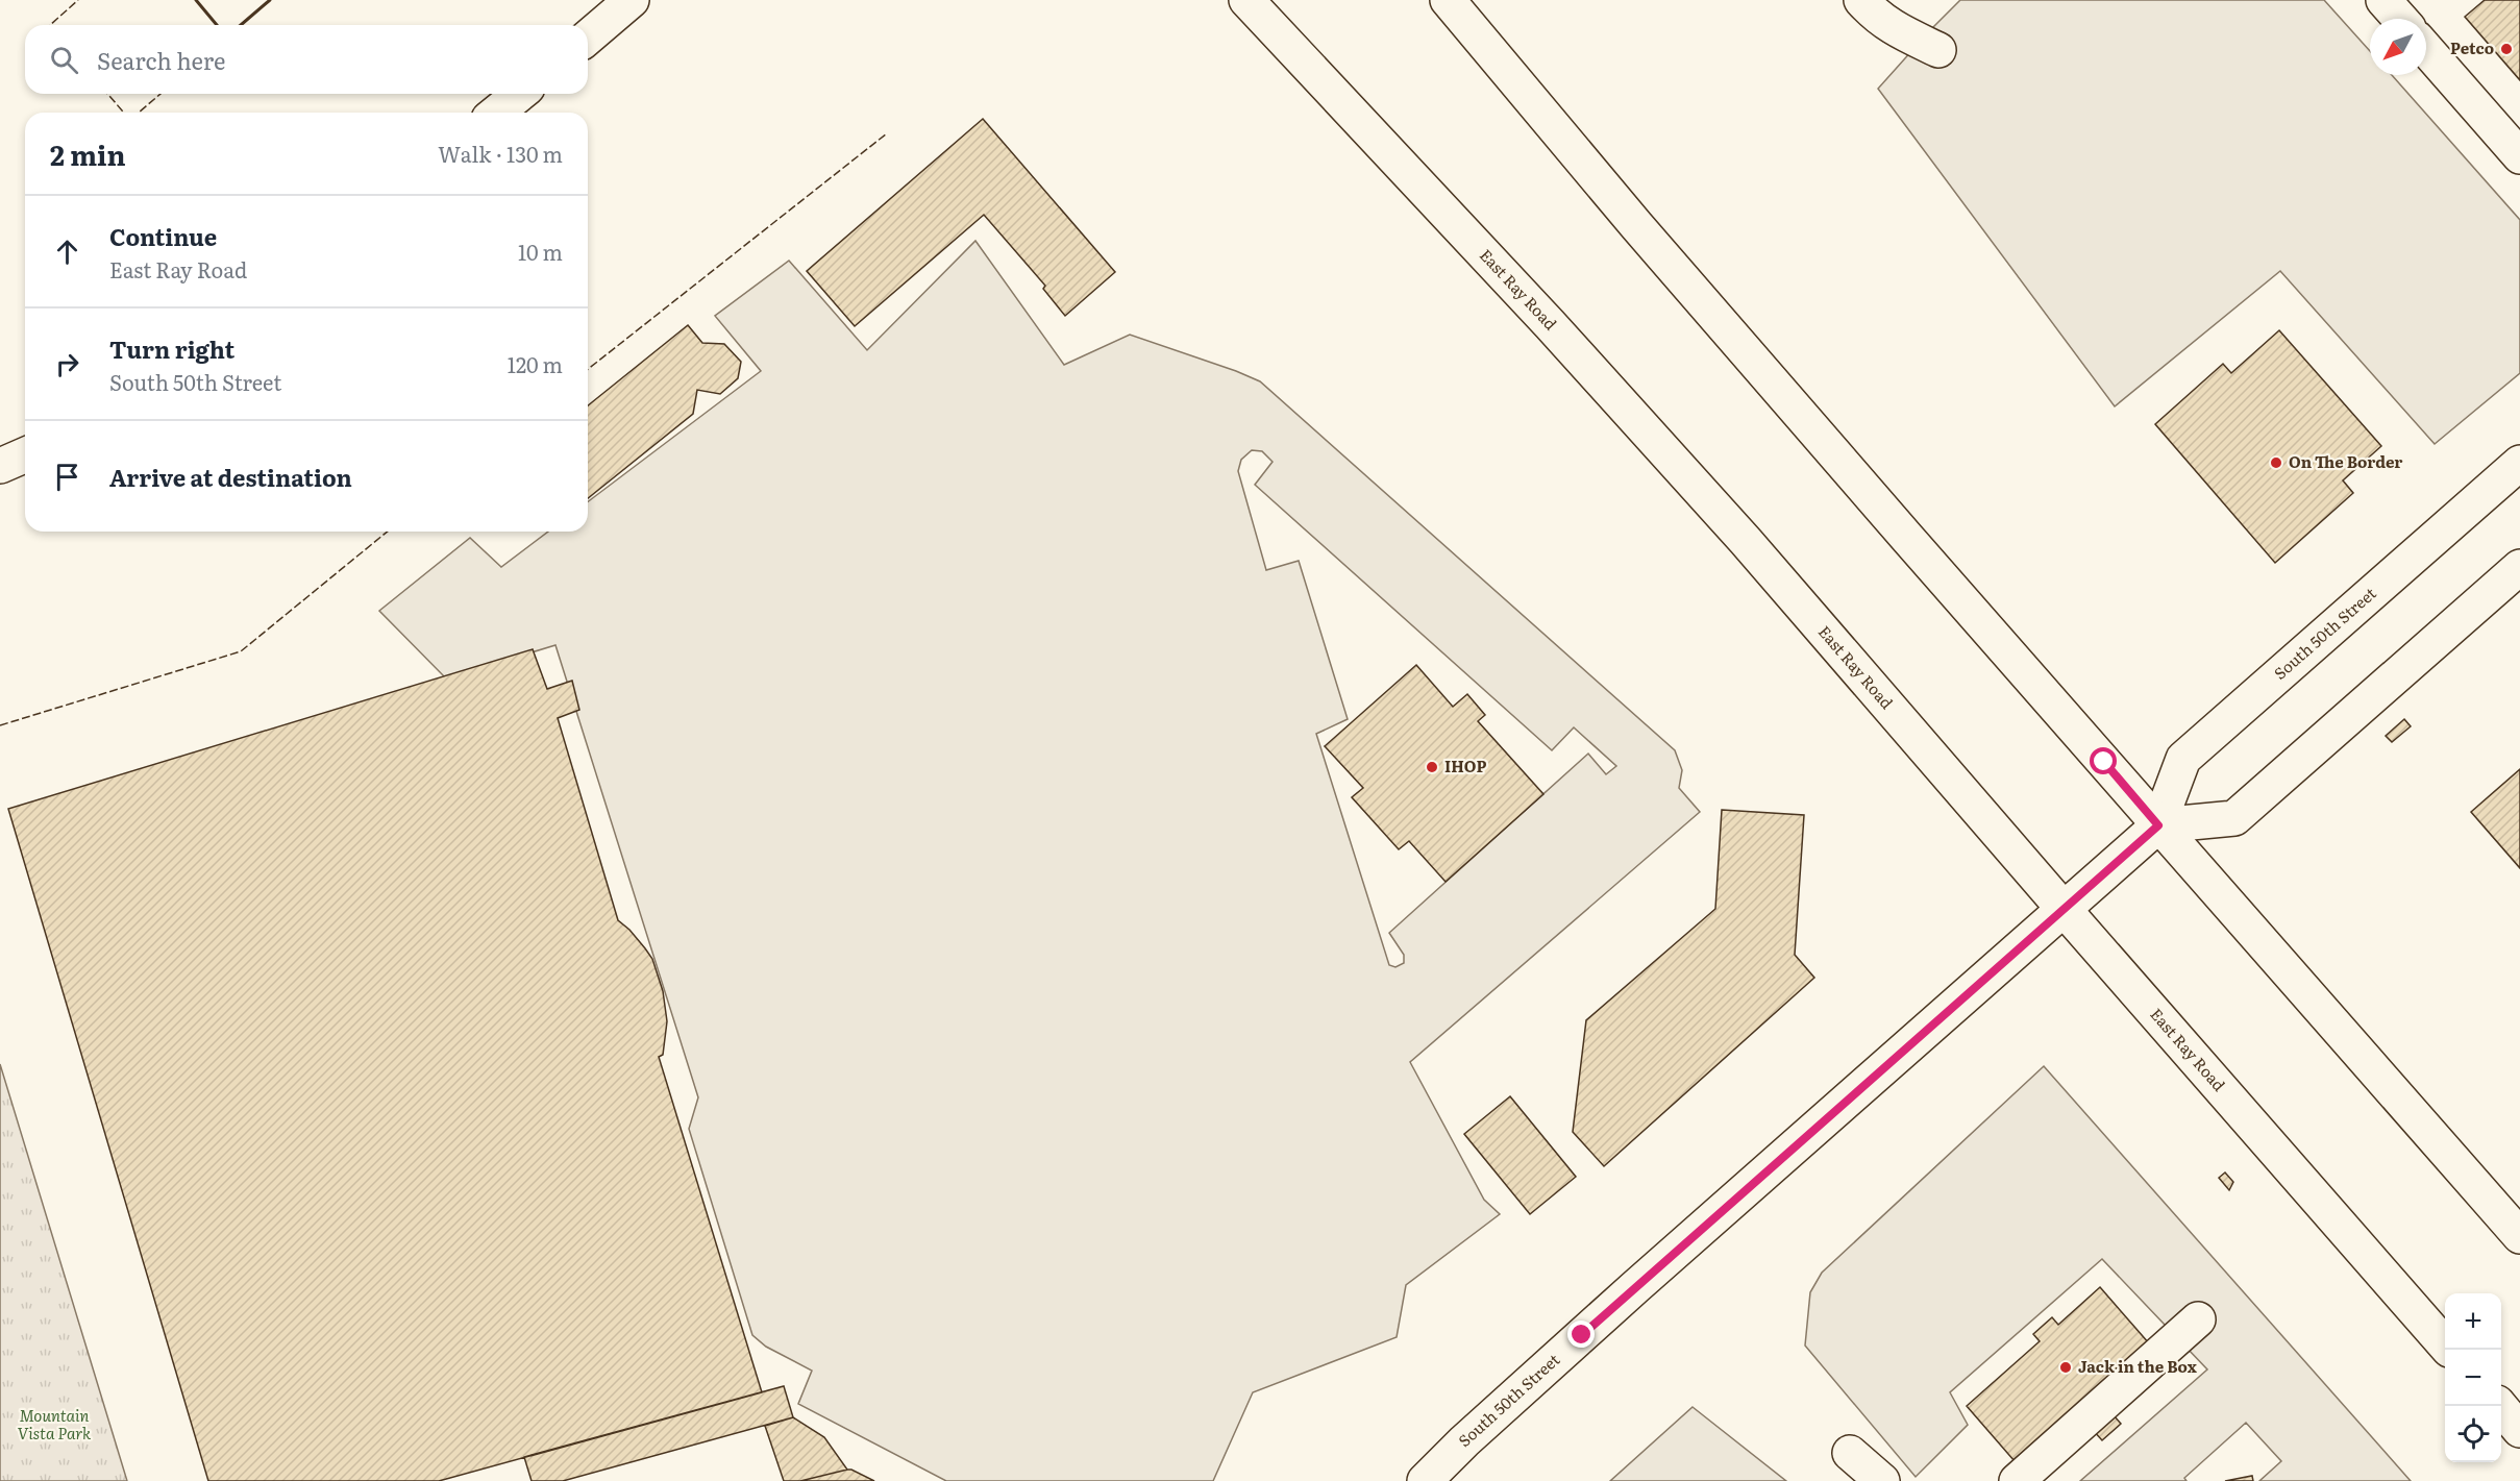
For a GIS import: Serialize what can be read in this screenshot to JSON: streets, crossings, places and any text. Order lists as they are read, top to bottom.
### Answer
{
  "streets": {
    "main road": ["East Ray Road", "South 50th Street"]
  },
  "crossings": [
    ["East Ray Road", "South 50th Street"]
  ],
  "parks": ["Mountain Vista Park"],
  "places": [
    "Petco",
    "On The Border",
    "IHOP",
    "Jack in the Box"
  ],
  "north": "bottom left",
  "page": {
    "search": "Search here",
    "heading": ["2 min", "Walk · 130 m"],
    "list": [
      ["Continue", "East Ray Road", "10 m"],
      ["Turn right", "South 50th Street", "120 m"],
      "Arrive at destination"
    ],
    "map_buttons": ["+", "−"]
  }
}
